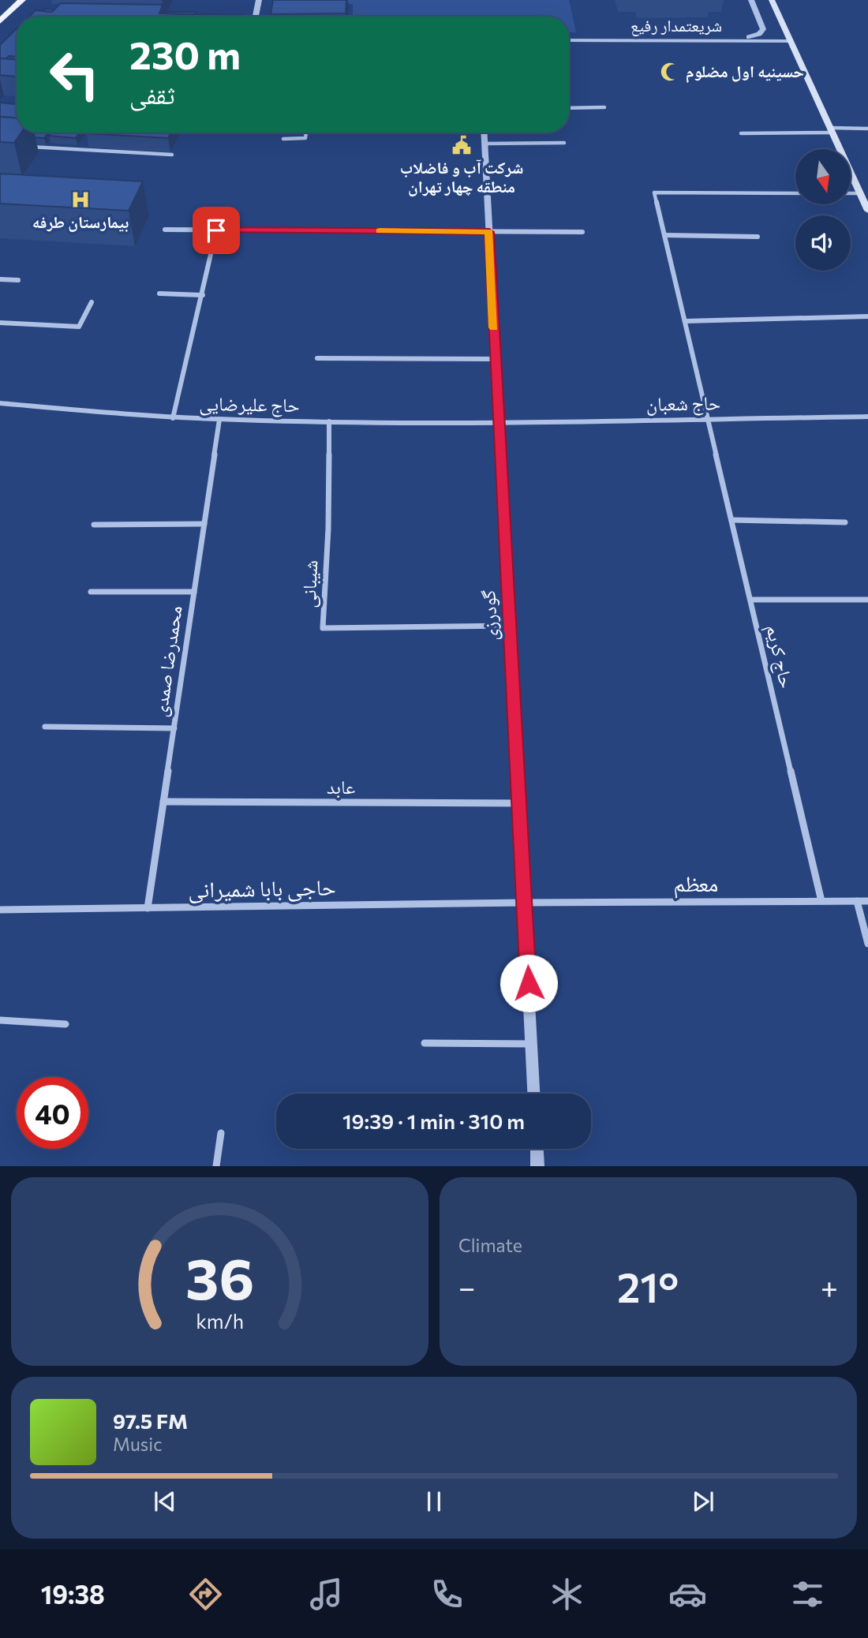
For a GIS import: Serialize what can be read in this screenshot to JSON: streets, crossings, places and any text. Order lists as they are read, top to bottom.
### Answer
{
  "streets": {
    "street": [
      "شریعتمدار رفیع",
      "حاج شعبان",
      "حاج علیرضایی",
      "شیبانی",
      "گودرزی",
      "حاج کریم",
      "محمدرضا صمدی",
      "عابد",
      "معظم",
      "حاجی بابا شمیرانی"
    ]
  },
  "crossings": [
    ["حاج شعبان", "حاج علیرضایی"],
    ["حاج شعبان", "گودرزی"],
    ["حاج شعبان", "حاج کریم"],
    ["حاج علیرضایی", "شیبانی"],
    ["حاج علیرضایی", "گودرزی"],
    ["حاج علیرضایی", "محمدرضا صمدی"],
    ["شیبانی", "گودرزی"],
    ["گودرزی", "عابد"],
    ["گودرزی", "معظم"],
    ["گودرزی", "حاجی بابا شمیرانی"],
    ["حاج کریم", "معظم"],
    ["محمدرضا صمدی", "عابد"],
    ["محمدرضا صمدی", "حاجی بابا شمیرانی"],
    ["معظم", "حاجی بابا شمیرانی"]
  ],
  "places": {
    "mosque": ["حسینیه اول مضلوم"],
    "public building": ["شرکت آب و فاضلاب منطقه چهار تهران"],
    "hospital": ["بیمارستان طرفه"]
  },
  "north": "bottom",
  "page": {
    "turn": ["230 m", "ثقفی"],
    "limit": "40",
    "trip": "19:39 · 1 min · 310 m",
    "tile": "Climate",
    "heat": ["−", "21°", "+"],
    "song": ["97.5 FM", "Music"],
    "tabs": "19:38",
    "gauge": ["36", "km/h"]
  }
}
